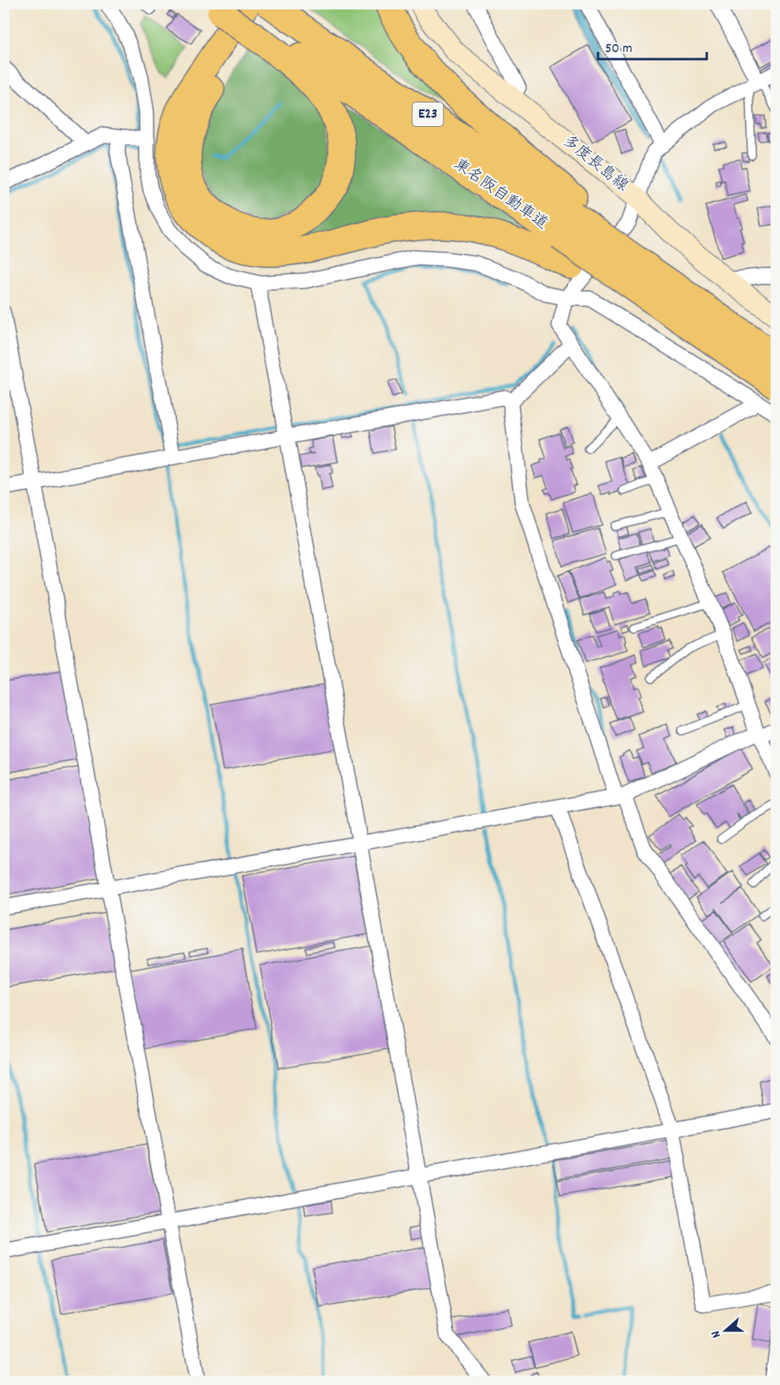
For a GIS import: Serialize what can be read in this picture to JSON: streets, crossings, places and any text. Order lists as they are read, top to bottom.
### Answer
{
  "streets": {
    "highway": ["E23", "東名阪自動車道"],
    "main road": ["多度長島線"]
  },
  "scale_bar": "50 m",
  "north": "left"
}
